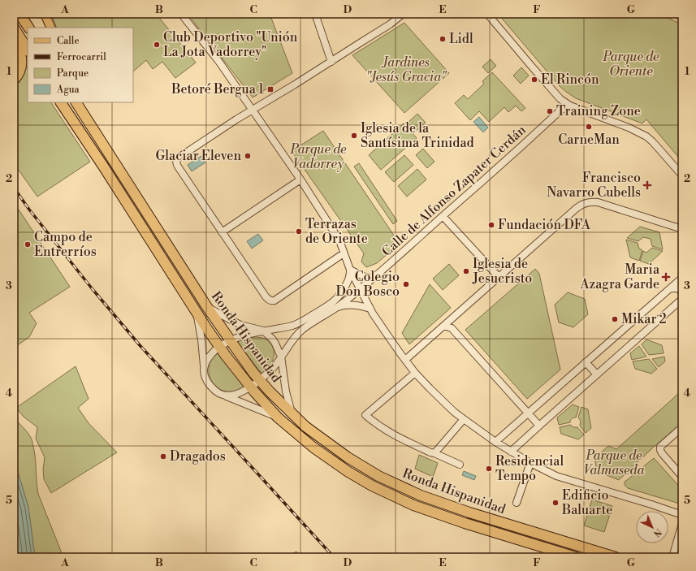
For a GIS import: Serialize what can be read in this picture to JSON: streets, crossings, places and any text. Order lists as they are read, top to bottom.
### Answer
{
  "streets": {
    "highway": ["Ronda Hispanidad"],
    "street": ["Calle de Alfonso Zapater Cerdán"]
  },
  "crossings": [
    ["Calle de Alfonso Zapater Cerdán", "Ronda Hispanidad"]
  ],
  "parks": [
    "Parque de Oriente",
    "Jardines \"Jesús Gracia\"",
    "Parque de Vadorrey",
    "Parque de Valmaseda"
  ],
  "places": {
    "other": [
      "Lidl",
      "Club Deportivo \"Unión La Jota Vadorrey\"",
      "El Rincón",
      "Training Zone",
      "CarneMan",
      "Iglesia de la Santísima Trinidad",
      "Glaciar Eleven",
      "Fundación DFA",
      "Terrazas de Oriente",
      "Campo de Entrerríos",
      "Iglesia de Jesucristo",
      "Colegio Don Bosco",
      "Mikar 2",
      "Dragados",
      "Residencial Tempo",
      "Edificio Baluarte"
    ],
    "transit": ["Betoré Bergua 1"],
    "health": ["Francisco Navarro Cubells", "Maria Azagra Garde"]
  },
  "legend": [
    "Calle",
    "Ferrocarril",
    "Parque",
    "Agua"
  ],
  "north": "bottom right",
  "grid": {
    "columns": [
      "A",
      "B",
      "C",
      "D",
      "E",
      "F",
      "G"
    ],
    "rows": [
      "1",
      "2",
      "3",
      "4",
      "5"
    ]
  }
}
